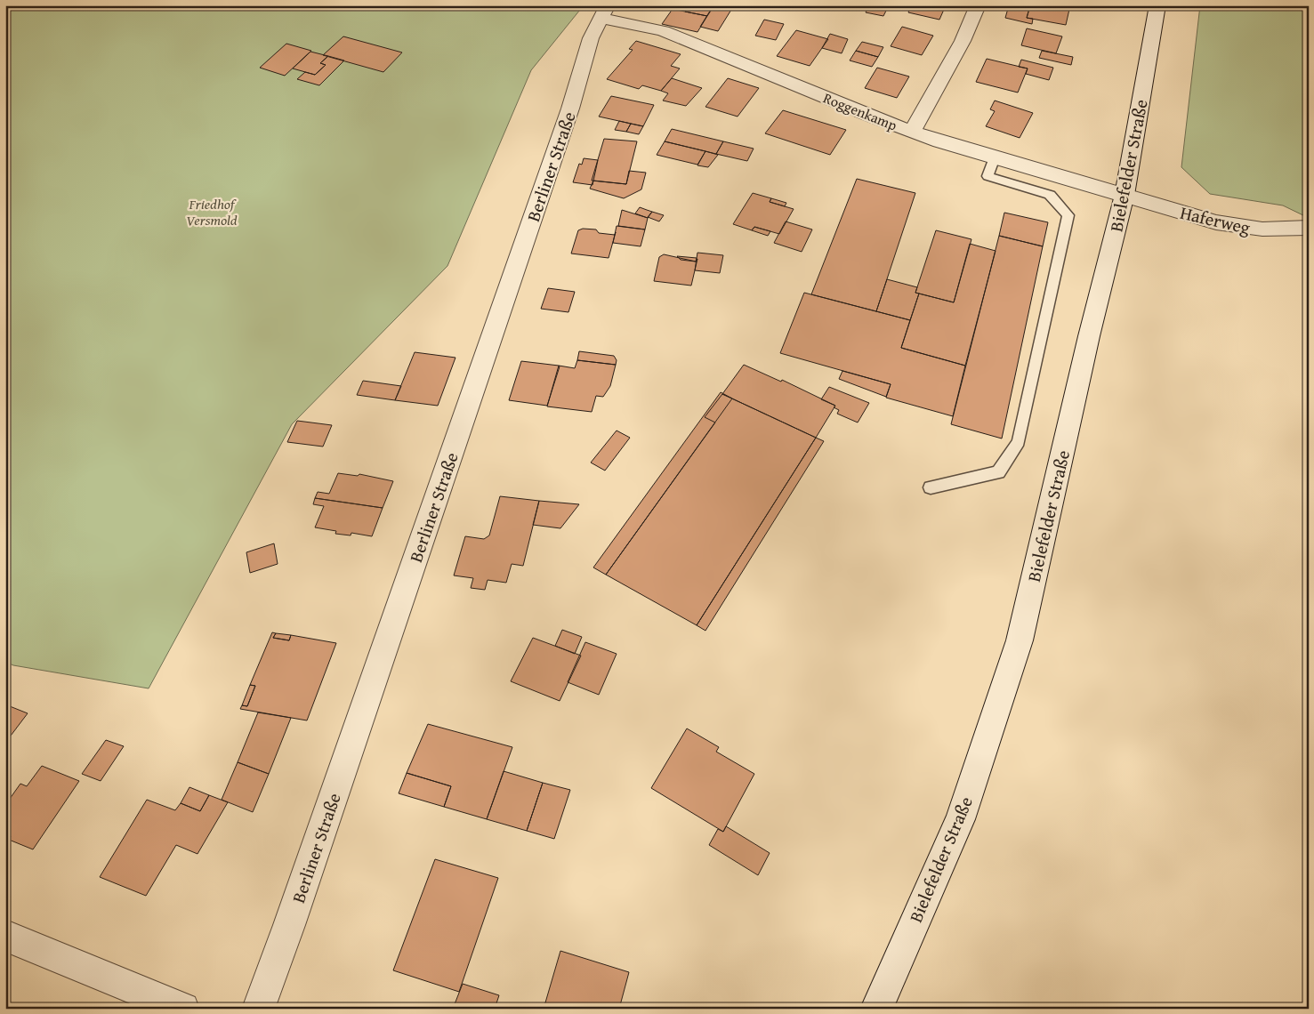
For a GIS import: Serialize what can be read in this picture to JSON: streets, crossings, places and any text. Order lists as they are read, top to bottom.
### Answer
{
  "streets": {
    "street": [
      "Roggenkamp",
      "Bielefelder Straße",
      "Berliner Straße",
      "Haferweg"
    ]
  },
  "crossings": [
    ["Roggenkamp", "Bielefelder Straße"],
    ["Roggenkamp", "Berliner Straße"],
    ["Roggenkamp", "Haferweg"],
    ["Bielefelder Straße", "Haferweg"]
  ],
  "parks": ["Friedhof Versmold"]
}
